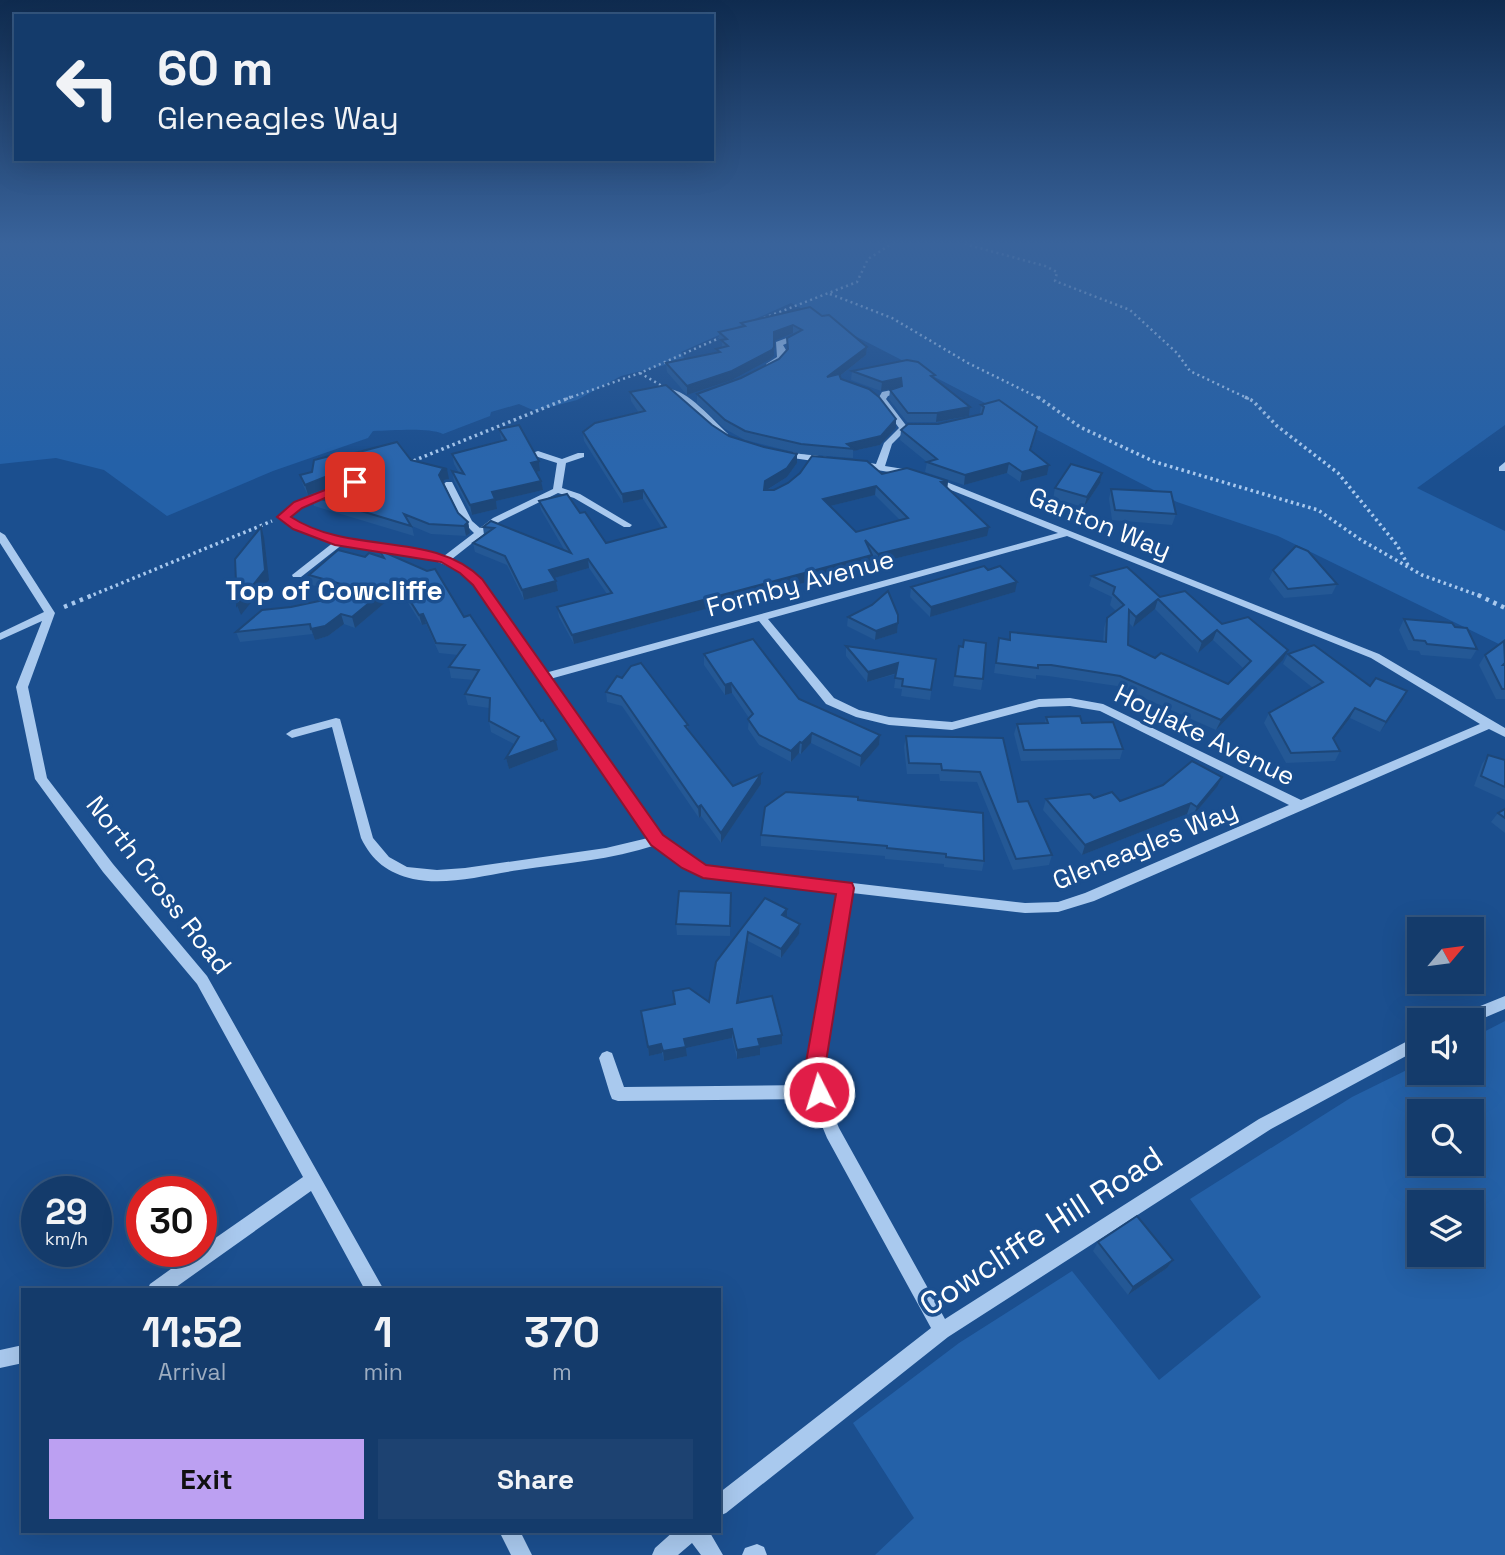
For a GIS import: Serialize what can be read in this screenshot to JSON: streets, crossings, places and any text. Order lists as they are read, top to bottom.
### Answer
{
  "streets": {
    "street": [
      "Ganton Way",
      "Formby Avenue",
      "Hoylake Avenue",
      "Gleneagles Way",
      "North Cross Road",
      "Cowcliffe Hill Road"
    ]
  },
  "crossings": [
    ["Ganton Way", "Formby Avenue"],
    ["Ganton Way", "Gleneagles Way"],
    ["Formby Avenue", "Hoylake Avenue"],
    ["Formby Avenue", "Gleneagles Way"],
    ["Hoylake Avenue", "Gleneagles Way"]
  ],
  "districts": ["Top of Cowcliffe"],
  "north": "top right",
  "page": {
    "turn": ["60 m", "Gleneagles Way"],
    "speed": "29 km/h",
    "limit": "30",
    "eta": [
      "11:52",
      "Arrival",
      "1",
      "min",
      "370",
      "m"
    ],
    "buttons": ["Exit", "Share"]
  }
}
